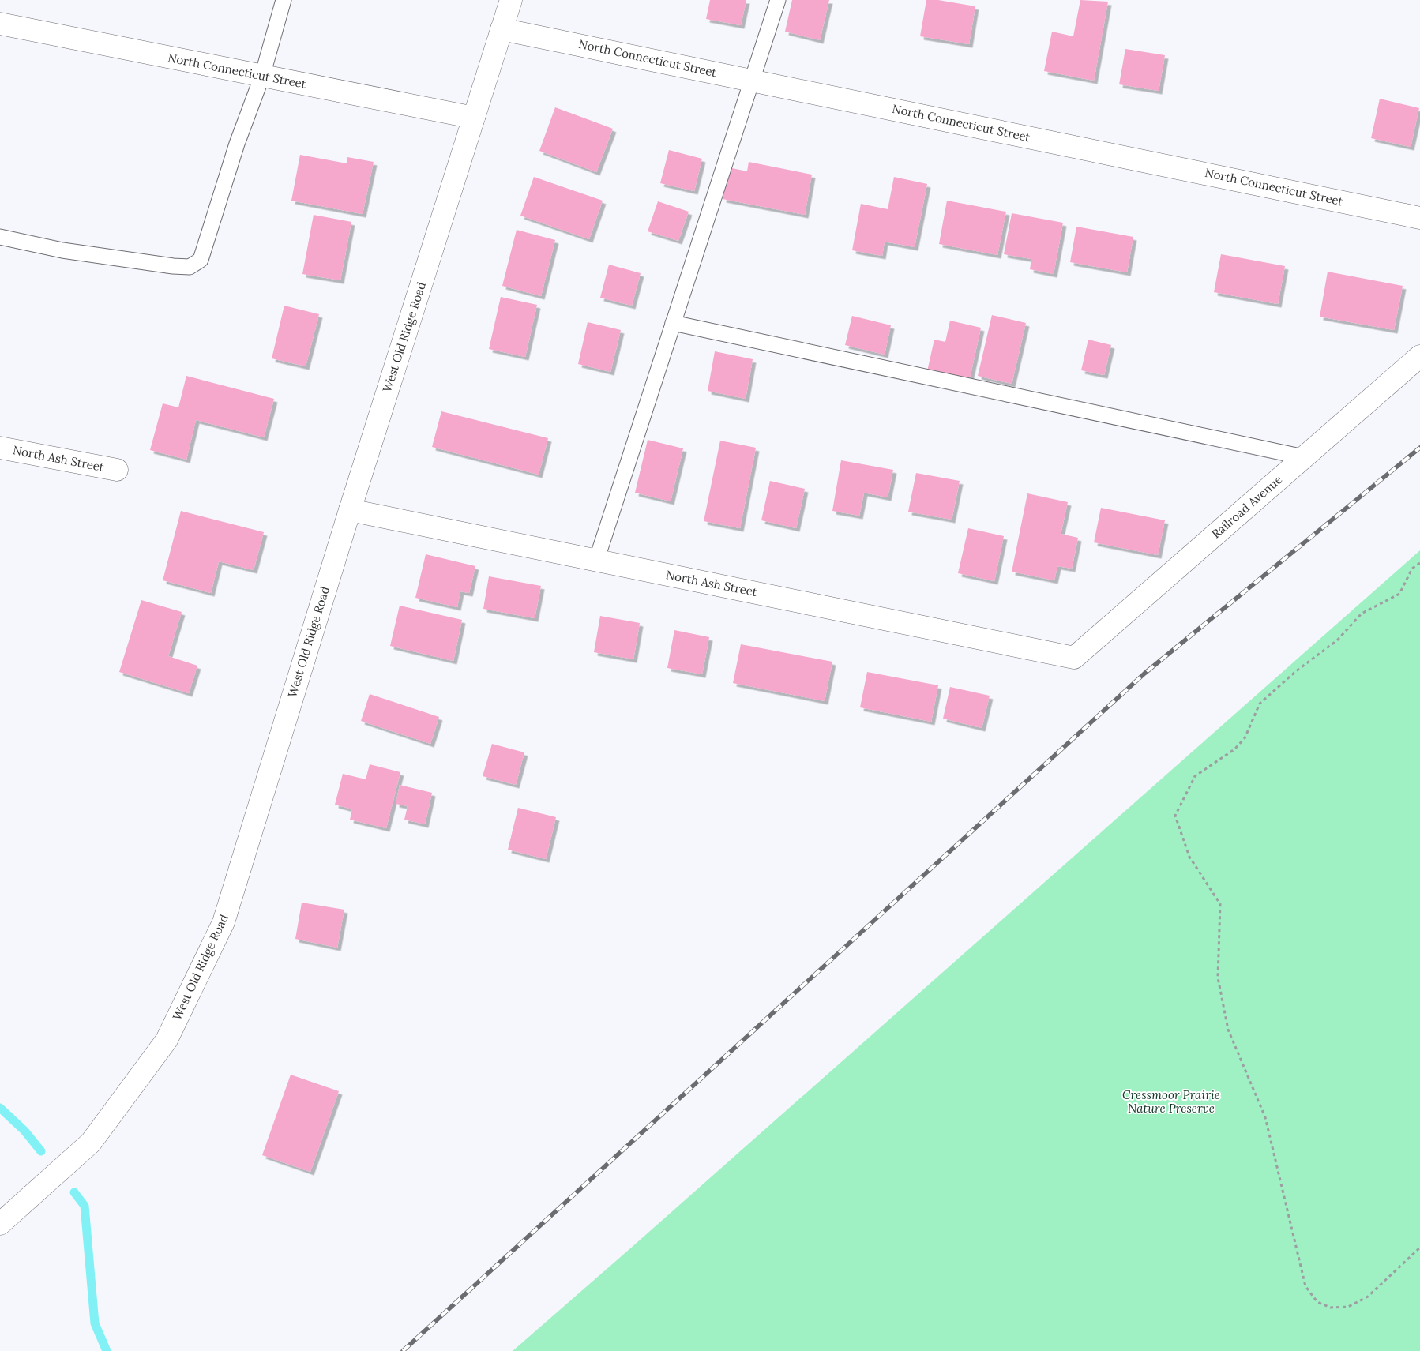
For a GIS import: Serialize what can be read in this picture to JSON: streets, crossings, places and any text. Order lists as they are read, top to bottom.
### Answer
{
  "streets": {
    "street": [
      "North Connecticut Street",
      "West Old Ridge Road",
      "North Ash Street",
      "Railroad Avenue"
    ]
  },
  "crossings": [
    ["North Connecticut Street", "West Old Ridge Road"],
    ["West Old Ridge Road", "North Ash Street"],
    ["North Ash Street", "Railroad Avenue"]
  ],
  "parks": ["Cressmoor Prairie Nature Preserve"]
}
